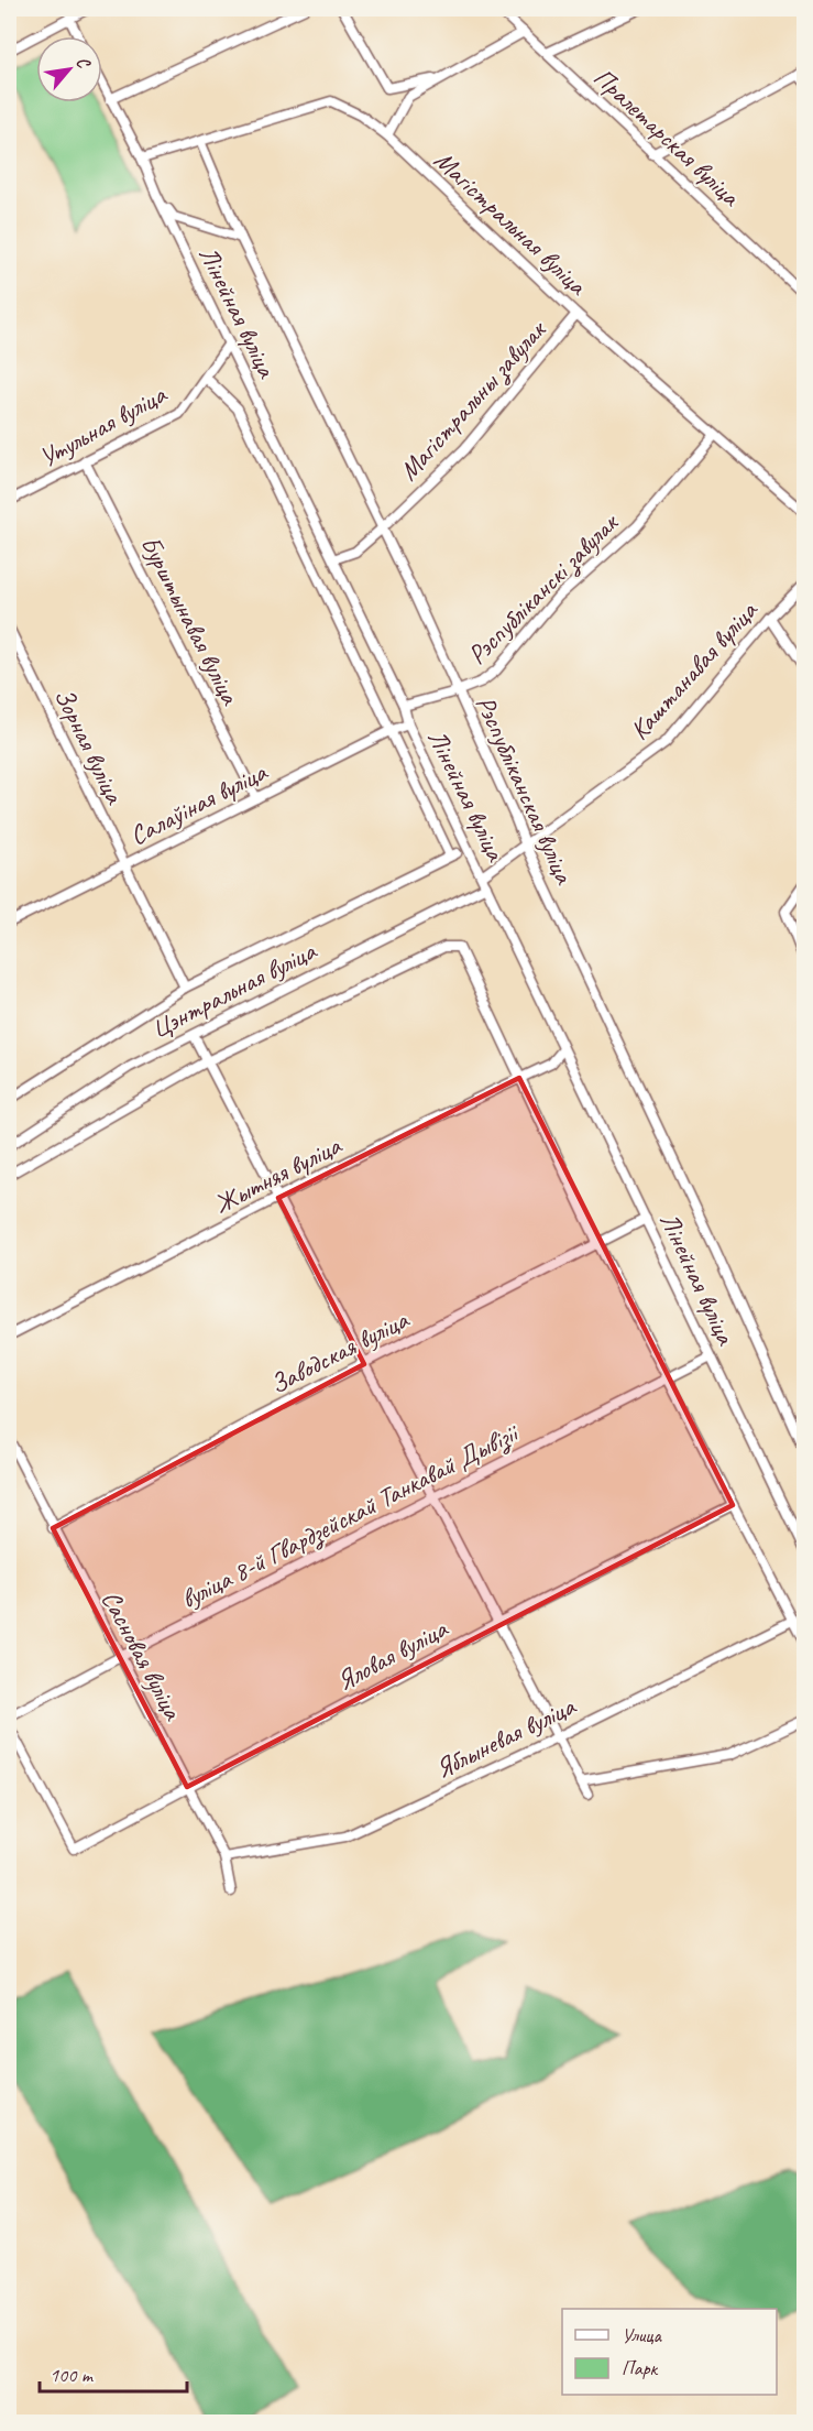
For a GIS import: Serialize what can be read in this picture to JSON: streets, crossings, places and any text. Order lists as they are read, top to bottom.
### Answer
{
  "streets": {
    "street": [
      "Пралетарская вуліца",
      "Магістральная вуліца",
      "Лінейная вуліца",
      "Магістральны завулак",
      "Утульная вуліца",
      "Рэспубліканскі завулак",
      "Бурштынавая вуліца",
      "Каштанавая вуліца",
      "Зорная вуліца",
      "Рэспубліканская вуліца",
      "Салаўіная вуліца",
      "Цэнтральная вуліца",
      "Жытняя вуліца",
      "Заводская вуліца",
      "вуліца 8-й Гвардзейскай Танкавай Дывізіі",
      "Сасновая вуліца",
      "Яловая вуліца",
      "Яблыневая вуліца"
    ]
  },
  "crossings": [
    ["Магістральная вуліца", "Лінейная вуліца"],
    ["Магістральная вуліца", "Магістральны завулак"],
    ["Магістральная вуліца", "Рэспубліканскі завулак"],
    ["Магістральная вуліца", "Рэспубліканская вуліца"],
    ["Лінейная вуліца", "Магістральны завулак"],
    ["Лінейная вуліца", "Утульная вуліца"],
    ["Лінейная вуліца", "Рэспубліканскі завулак"],
    ["Лінейная вуліца", "Каштанавая вуліца"],
    ["Лінейная вуліца", "Салаўіная вуліца"],
    ["Лінейная вуліца", "Цэнтральная вуліца"],
    ["Лінейная вуліца", "Жытняя вуліца"],
    ["Лінейная вуліца", "Заводская вуліца"],
    ["Лінейная вуліца", "вуліца 8-й Гвардзейскай Танкавай Дывізіі"],
    ["Магістральны завулак", "Рэспубліканская вуліца"],
    ["Утульная вуліца", "Бурштынавая вуліца"],
    ["Рэспубліканскі завулак", "Рэспубліканская вуліца"],
    ["Бурштынавая вуліца", "Салаўіная вуліца"],
    ["Каштанавая вуліца", "Рэспубліканская вуліца"],
    ["Зорная вуліца", "Салаўіная вуліца"],
    ["Зорная вуліца", "Цэнтральная вуліца"],
    ["Заводская вуліца", "Сасновая вуліца"],
    ["вуліца 8-й Гвардзейскай Танкавай Дывізіі", "Сасновая вуліца"],
    ["Сасновая вуліца", "Яловая вуліца"],
    ["Сасновая вуліца", "Яблыневая вуліца"]
  ],
  "legend": ["Улица", "Парк"],
  "scale_bar": "100 m",
  "north": "top right"
}
